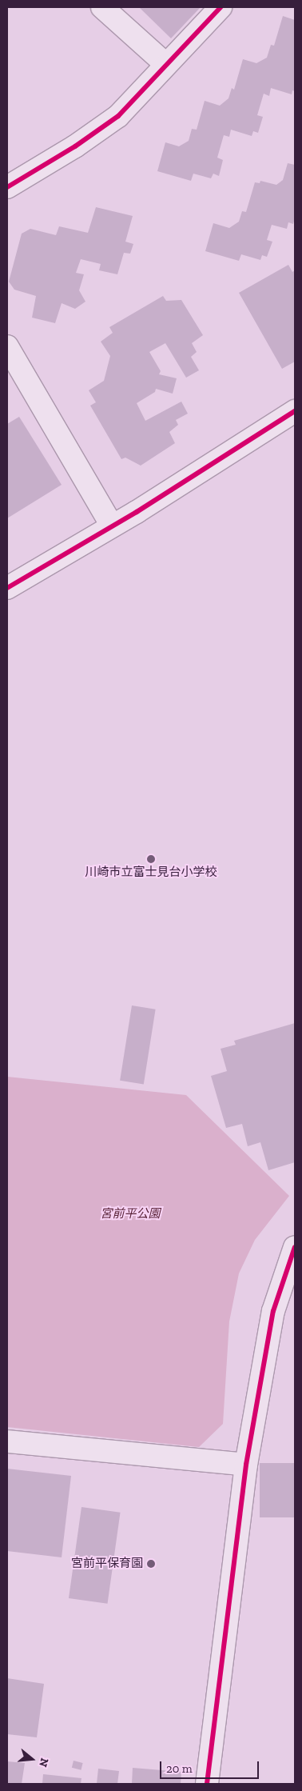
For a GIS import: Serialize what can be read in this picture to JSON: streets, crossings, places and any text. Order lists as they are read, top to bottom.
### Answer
{
  "parks": ["宮前平公園"],
  "places": ["川崎市立富士見台小学校", "宮前平保育園"],
  "scale_bar": "20 m",
  "north": "right"
}
